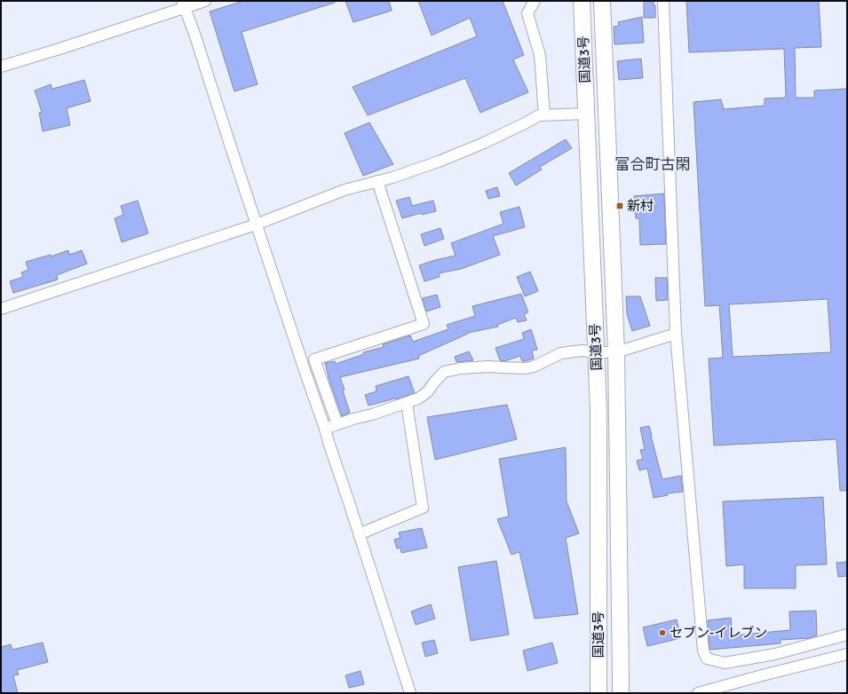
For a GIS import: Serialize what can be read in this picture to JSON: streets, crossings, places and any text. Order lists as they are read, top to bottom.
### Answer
{
  "streets": {
    "highway": ["国道3号"]
  },
  "districts": ["富合町古閑"],
  "places": {
    "transit": ["新村"],
    "other": ["セブン-イレブン"]
  }
}
